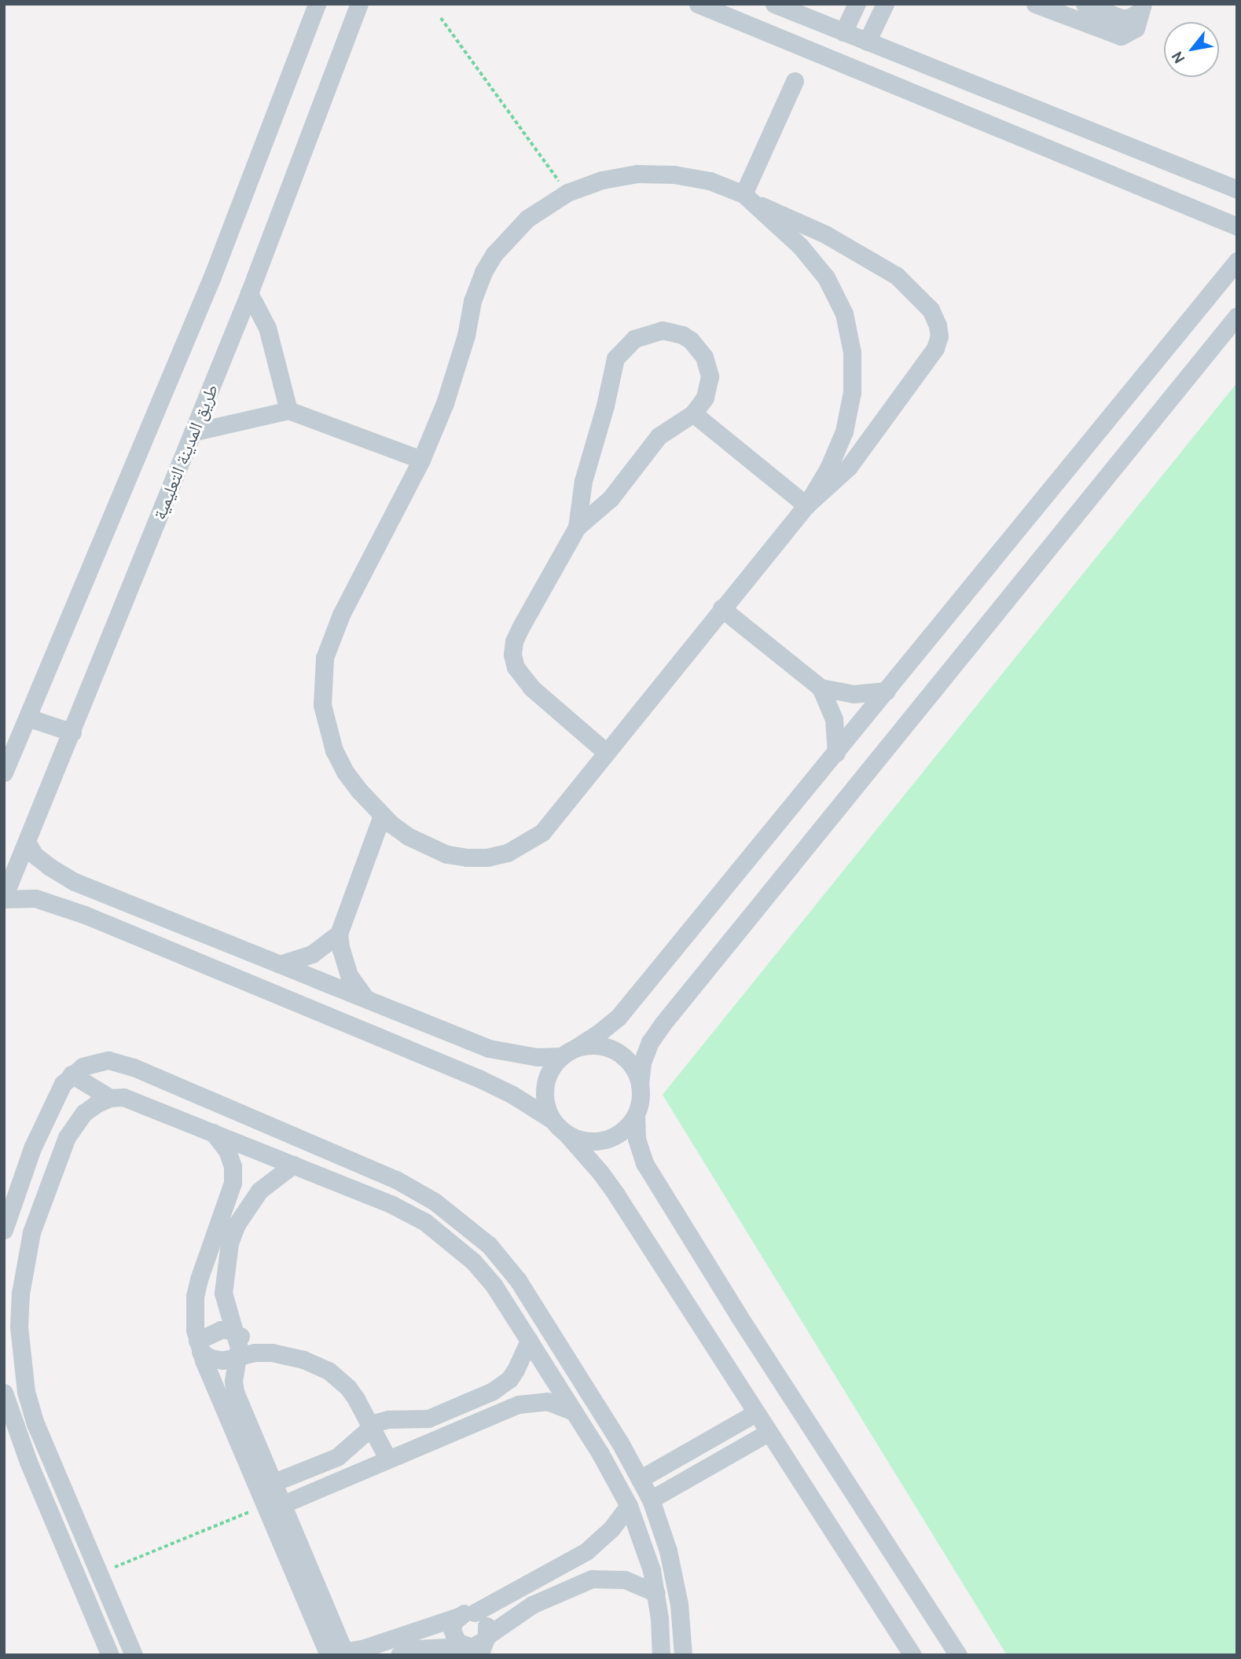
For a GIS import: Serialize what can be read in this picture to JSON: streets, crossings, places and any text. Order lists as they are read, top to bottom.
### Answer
{
  "streets": {
    "street": ["طريق المدينة التعليمية"]
  },
  "north": "bottom left"
}
